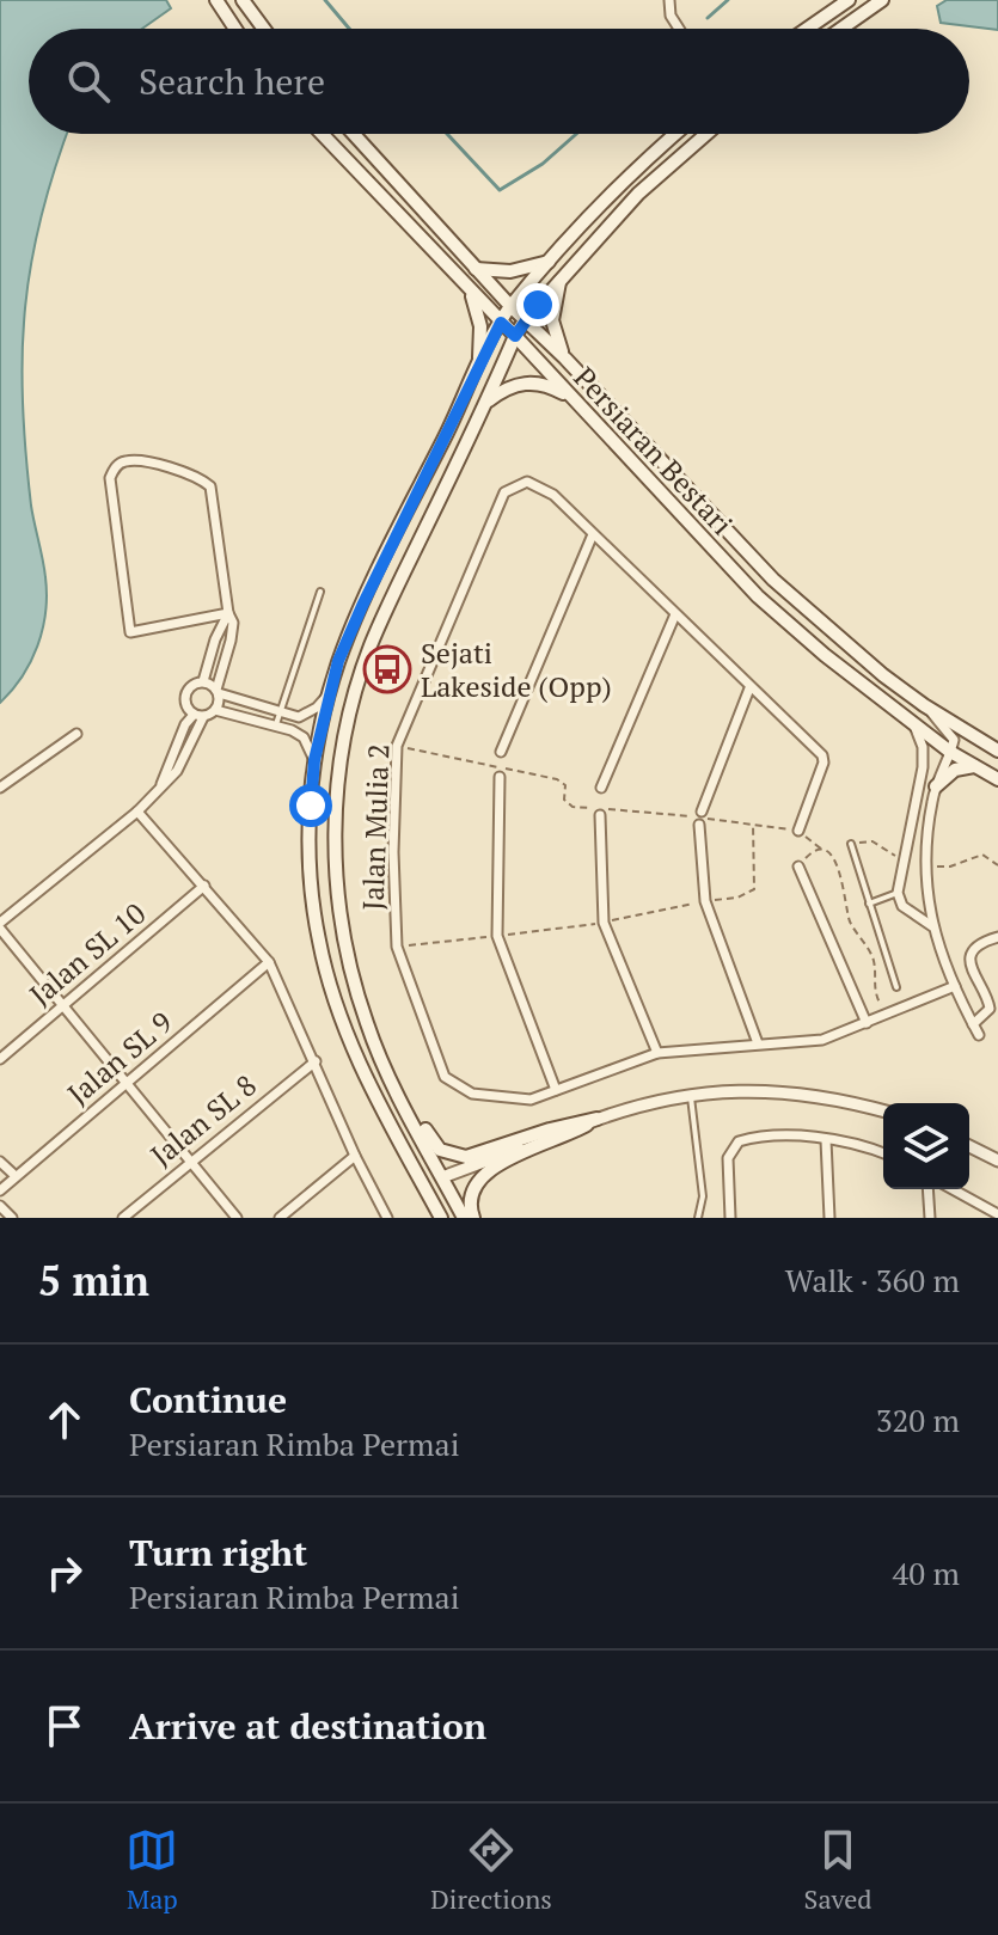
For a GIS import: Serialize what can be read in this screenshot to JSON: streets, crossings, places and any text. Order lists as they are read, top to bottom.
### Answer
{
  "streets": {
    "main road": ["Persiaran Bestari"],
    "street": [
      "Jalan Mulia 2",
      "Jalan SL 10",
      "Jalan SL 9",
      "Jalan SL 8"
    ]
  },
  "places": {
    "bus stop": ["Sejati Lakeside (Opp)"]
  },
  "page": {
    "search": "Search here",
    "heading": ["5 min", "Walk · 360 m"],
    "list": [
      ["Continue", "Persiaran Rimba Permai", "320 m"],
      ["Turn right", "Persiaran Rimba Permai", "40 m"],
      "Arrive at destination"
    ],
    "nav": ["Map", "Directions", "Saved"]
  }
}
